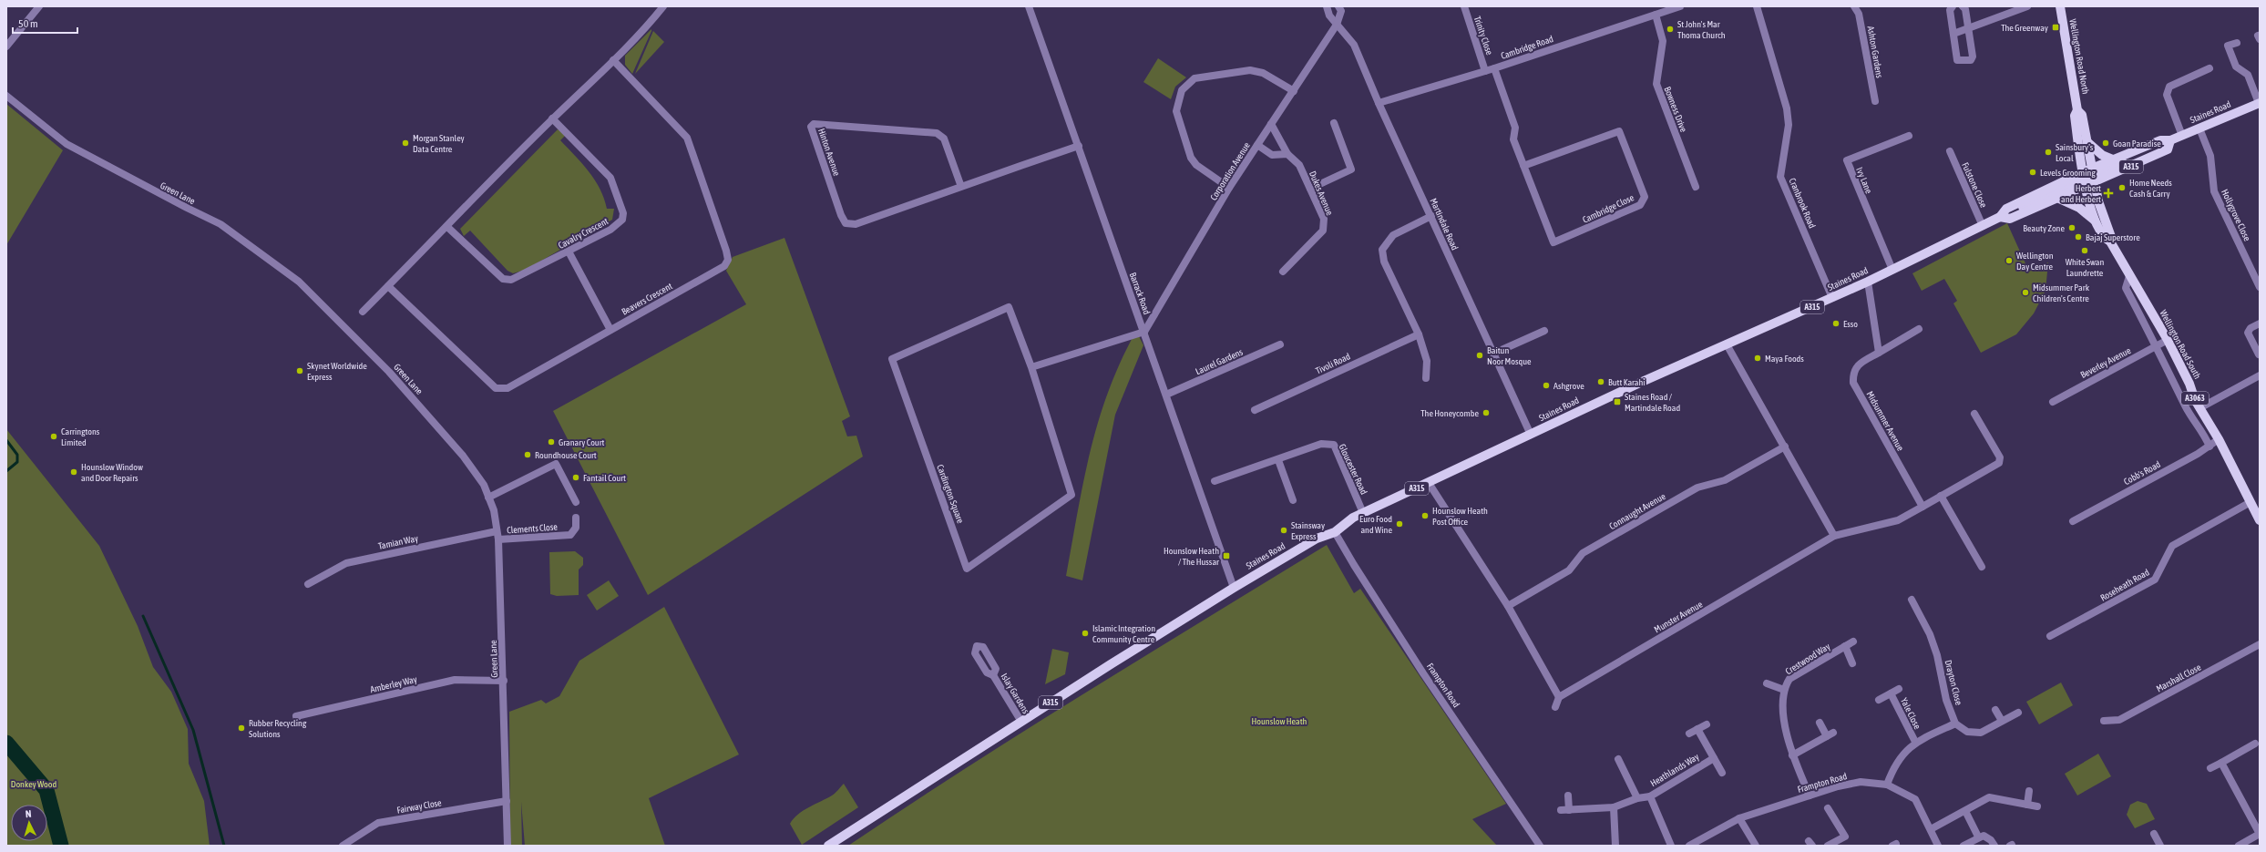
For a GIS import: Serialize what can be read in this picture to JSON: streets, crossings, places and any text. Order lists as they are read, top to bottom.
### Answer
{
  "streets": {
    "main road": [
      "Wellington Road North",
      "Staines Road",
      "A315",
      "Wellington Road South",
      "A3063"
    ],
    "street": [
      "Trinity Close",
      "Cambridge Road",
      "Ashton Gardens",
      "Bowness Drive",
      "Hinton Avenue",
      "Corporation Avenue",
      "Ivy Lane",
      "Fulstone Close",
      "Green Lane",
      "Dukes Avenue",
      "Cranbrook Road",
      "Cambridge Close",
      "Hollygrove Close",
      "Martindale Road",
      "Cavalry Crescent",
      "Barrack Road",
      "Beavers Crescent",
      "Laurel Gardens",
      "Beverley Avenue",
      "Tivoli Road",
      "Midsummer Avenue",
      "Gloucester Road",
      "Cobb's Road",
      "Cardington Square",
      "Connaught Avenue",
      "Clements Close",
      "Tamian Way",
      "Roseheath Road",
      "Munster Avenue",
      "Crestwood Way",
      "Marshall Close",
      "Drayton Close",
      "Amberley Way",
      "Frampton Road",
      "Islay Gardens",
      "Yale Close",
      "Heathlands Way",
      "Fairway Close"
    ]
  },
  "crossings": [
    ["Trinity Close", "Cambridge Road"],
    ["Cambridge Road", "Bowness Drive"],
    ["Cambridge Road", "Cambridge Close"],
    ["Cambridge Road", "Martindale Road"],
    ["Wellington Road North", "Staines Road"],
    ["Wellington Road North", "Wellington Road South"],
    ["Staines Road", "A315"],
    ["Staines Road", "Ivy Lane"],
    ["Staines Road", "Fulstone Close"],
    ["Staines Road", "Cranbrook Road"],
    ["Staines Road", "Hollygrove Close"],
    ["Staines Road", "Martindale Road"],
    ["Staines Road", "Barrack Road"],
    ["Staines Road", "Wellington Road South"],
    ["Staines Road", "Gloucester Road"],
    ["Staines Road", "Frampton Road"],
    ["Hinton Avenue", "Barrack Road"],
    ["A315", "Barrack Road"],
    ["A315", "Islay Gardens"],
    ["Corporation Avenue", "Dukes Avenue"],
    ["Corporation Avenue", "Martindale Road"],
    ["Corporation Avenue", "Barrack Road"],
    ["Green Lane", "Clements Close"],
    ["Green Lane", "Tamian Way"],
    ["Green Lane", "Amberley Way"],
    ["Green Lane", "Fairway Close"],
    ["Barrack Road", "Laurel Gardens"],
    ["Wellington Road South", "Beverley Avenue"],
    ["Wellington Road South", "Cobb's Road"],
    ["Wellington Road South", "Roseheath Road"]
  ],
  "parks": ["Hounslow Heath", "Donkey Wood"],
  "places": {
    "transit": ["The Greenway", "Staines Road / Martindale Road", "Hounslow Heath / The Hussar"],
    "other": [
      "St John's Mar Thoma Church",
      "Morgan Stanley Data Centre",
      "Goan Paradise",
      "Sainsbury's Local",
      "Levels Grooming",
      "Home Needs Cash & Carry",
      "Beauty Zone",
      "Bajaj Superstore",
      "White Swan Laundrette",
      "Wellington Day Centre",
      "Midsummer Park Children's Centre",
      "Esso",
      "Baitun Noor Mosque",
      "Maya Foods",
      "Skynet Worldwide Express",
      "Butt Karahi",
      "Ashgrove",
      "The Honeycombe",
      "Carringtons Limited",
      "Granary Court",
      "Roundhouse Court",
      "Hounslow Window and Door Repairs",
      "Fantail Court",
      "Hounslow Heath Post Office",
      "Euro Food and Wine",
      "Stainsway Express",
      "Islamic Integration Community Centre",
      "Rubber Recycling Solutions"
    ],
    "health": ["Herbert and Herbert"]
  },
  "scale_bar": "50 m",
  "north": "top"
}
